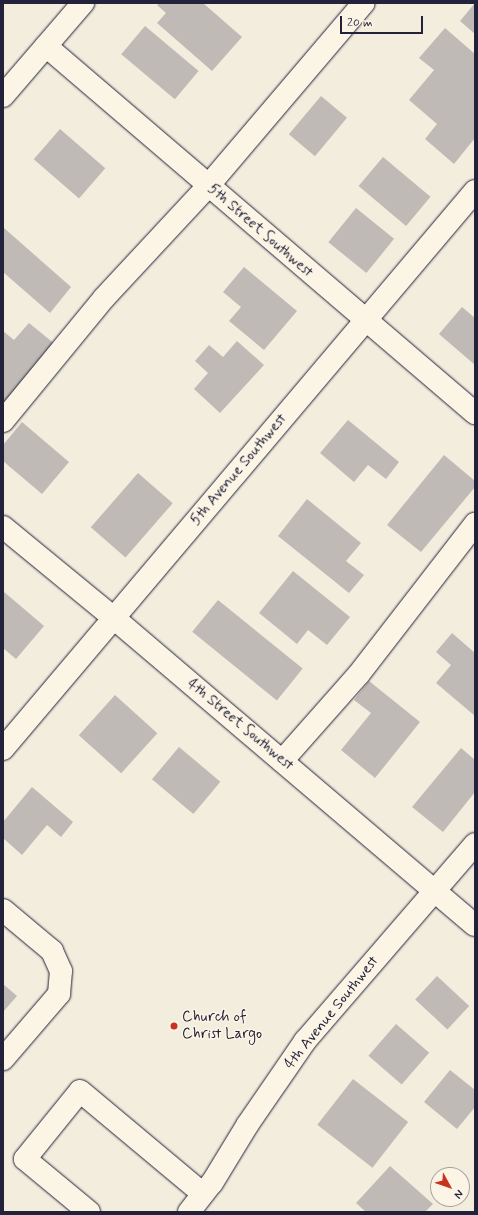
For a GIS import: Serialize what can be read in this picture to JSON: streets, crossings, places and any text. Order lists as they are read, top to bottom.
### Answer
{
  "streets": {
    "street": [
      "5th Street Southwest",
      "5th Avenue Southwest",
      "4th Street Southwest",
      "4th Avenue Southwest"
    ]
  },
  "crossings": [
    ["5th Street Southwest", "5th Avenue Southwest"],
    ["5th Avenue Southwest", "4th Street Southwest"],
    ["4th Street Southwest", "4th Avenue Southwest"]
  ],
  "places": ["Church of Christ Largo"],
  "scale_bar": "20 m",
  "north": "bottom right"
}
